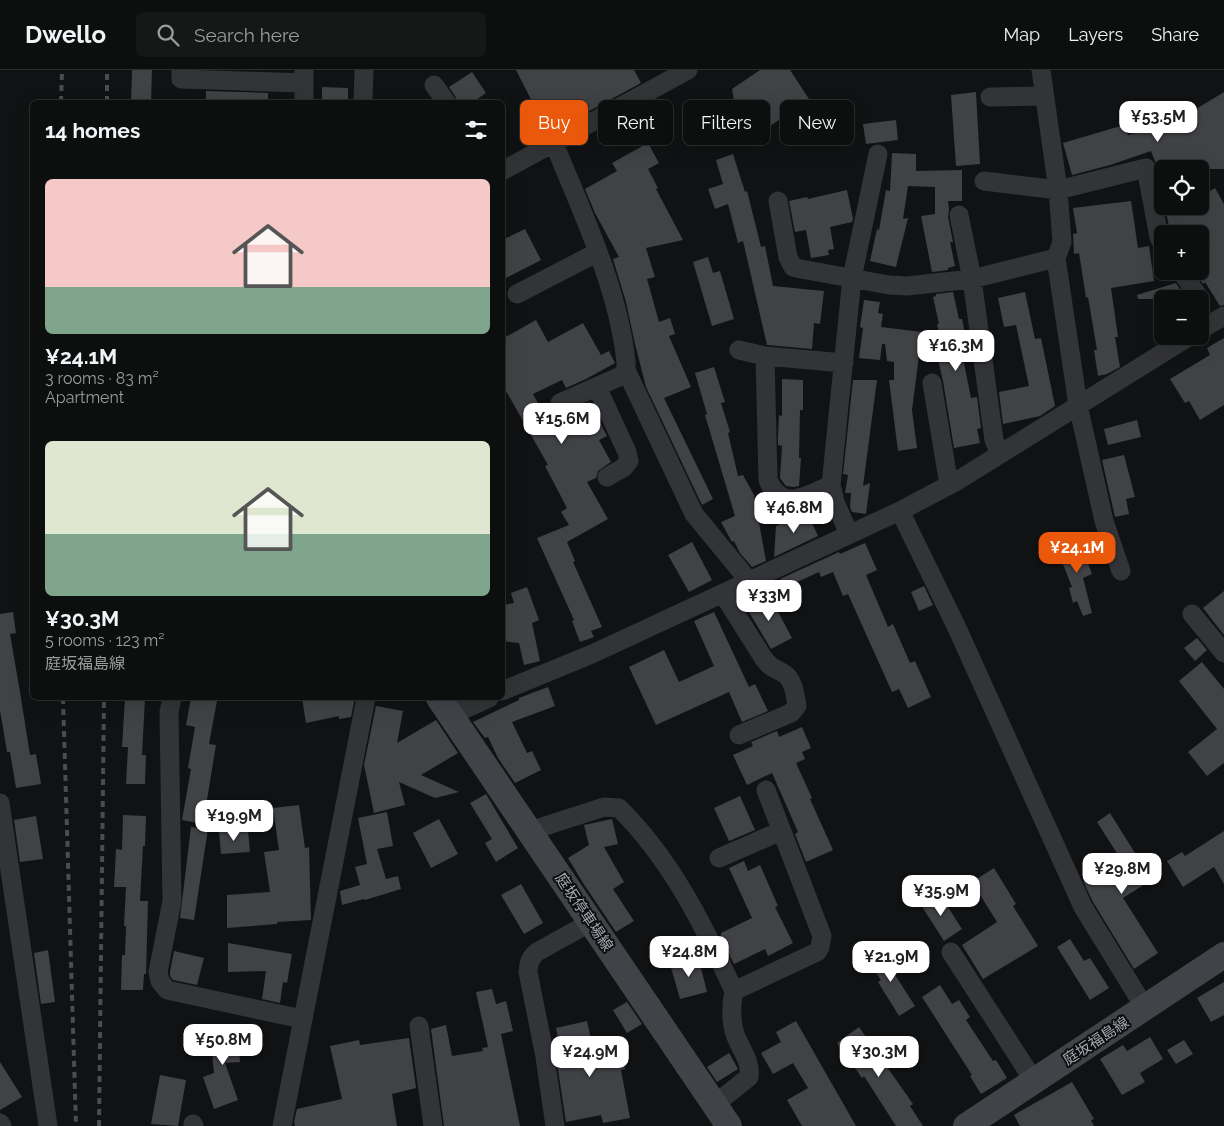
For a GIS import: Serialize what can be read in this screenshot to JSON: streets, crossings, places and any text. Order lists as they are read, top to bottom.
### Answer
{
  "streets": {
    "main road": ["庭坂停車場線", "庭坂福島線"]
  },
  "page": {
    "header": "Dwello",
    "search": "Search here",
    "nav": ["Map", "Layers", "Share"],
    "chip": [
      "Buy",
      "Rent",
      "Filters",
      "New"
    ],
    "heading": "14 homes",
    "price": [
      "¥53.5M",
      "¥16.3M",
      "¥15.6M",
      "¥46.8M",
      "¥24.1M",
      "¥33M",
      "¥19.9M",
      "¥29.8M",
      "¥35.9M",
      "¥24.8M",
      "¥21.9M",
      "¥50.8M",
      "¥24.9M",
      "¥30.3M"
    ],
    "map_buttons": ["+", "−"],
    "list": [
      {
        "name": "¥24.1M",
        "note": "3 rooms · 83 m² · Apartment"
      },
      {
        "name": "¥30.3M",
        "note": "5 rooms · 123 m² · 庭坂福島線"
      }
    ]
  }
}
